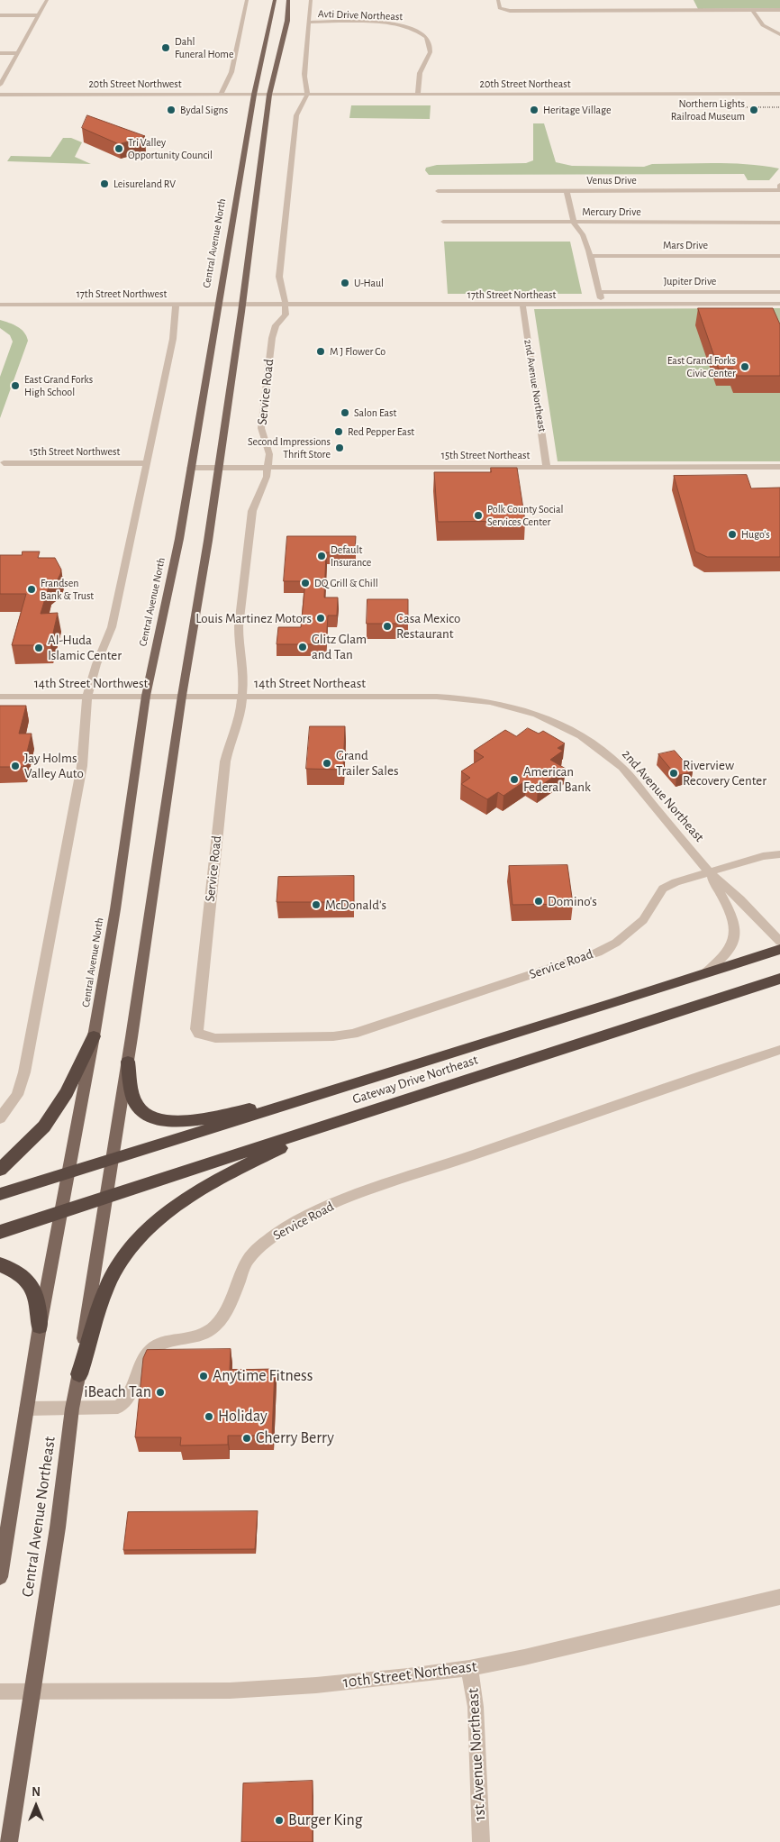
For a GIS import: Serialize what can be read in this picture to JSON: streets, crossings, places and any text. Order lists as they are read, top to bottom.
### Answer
{
  "streets": {
    "highway": ["Gateway Drive Northeast"],
    "main road": ["Central Avenue North", "Central Avenue Northeast"],
    "street": [
      "Avti Drive Northeast",
      "20th Street Northwest",
      "20th Street Northeast",
      "Venus Drive",
      "Mercury Drive",
      "Mars Drive",
      "Jupiter Drive",
      "17th Street Northwest",
      "17th Street Northeast",
      "2nd Avenue Northeast",
      "Service Road",
      "15th Street Northwest",
      "15th Street Northeast",
      "14th Street Northwest",
      "14th Street Northeast",
      "10th Street Northeast",
      "1st Avenue Northeast"
    ]
  },
  "crossings": [
    ["Avti Drive Northeast", "20th Street Northeast"],
    ["20th Street Northwest", "20th Street Northeast"],
    ["20th Street Northwest", "Central Avenue North"],
    ["Central Avenue North", "17th Street Northwest"],
    ["Central Avenue North", "15th Street Northeast"],
    ["Central Avenue North", "14th Street Northwest"],
    ["Central Avenue North", "Gateway Drive Northeast"],
    ["Central Avenue North", "Central Avenue Northeast"],
    ["17th Street Northwest", "17th Street Northeast"],
    ["17th Street Northeast", "2nd Avenue Northeast"],
    ["17th Street Northeast", "Service Road"],
    ["2nd Avenue Northeast", "Service Road"],
    ["2nd Avenue Northeast", "15th Street Northeast"],
    ["2nd Avenue Northeast", "14th Street Northeast"],
    ["2nd Avenue Northeast", "Gateway Drive Northeast"],
    ["Service Road", "15th Street Northeast"],
    ["Service Road", "14th Street Northeast"],
    ["Service Road", "Central Avenue Northeast"],
    ["14th Street Northwest", "14th Street Northeast"],
    ["Gateway Drive Northeast", "Central Avenue Northeast"],
    ["Central Avenue Northeast", "10th Street Northeast"],
    ["10th Street Northeast", "1st Avenue Northeast"]
  ],
  "places": [
    "Dahl Funeral Home",
    "Bydal Signs",
    "Heritage Village",
    "Northern Lights Railroad Museum",
    "Tri Valley Opportunity Council",
    "Leisureland RV",
    "U-Haul",
    "M J Flower Co",
    "East Grand Forks Civic Center",
    "East Grand Forks High School",
    "Salon East",
    "Red Pepper East",
    "Second Impressions Thrift Store",
    "Polk County Social Services Center",
    "Hugo's",
    "Default Insurance",
    "DQ Grill & Chill",
    "Frandsen Bank & Trust",
    "Louis Martinez Motors",
    "Casa Mexico Restaurant",
    "Glitz Glam and Tan",
    "Al-Huda Islamic Center",
    "Grand Trailer Sales",
    "Jay Holms Valley Auto",
    "Riverview Recovery Center",
    "American Federal Bank",
    "Domino's",
    "McDonald's",
    "Anytime Fitness",
    "iBeach Tan",
    "Holiday",
    "Cherry Berry",
    "Burger King"
  ],
  "north": "top"
}
